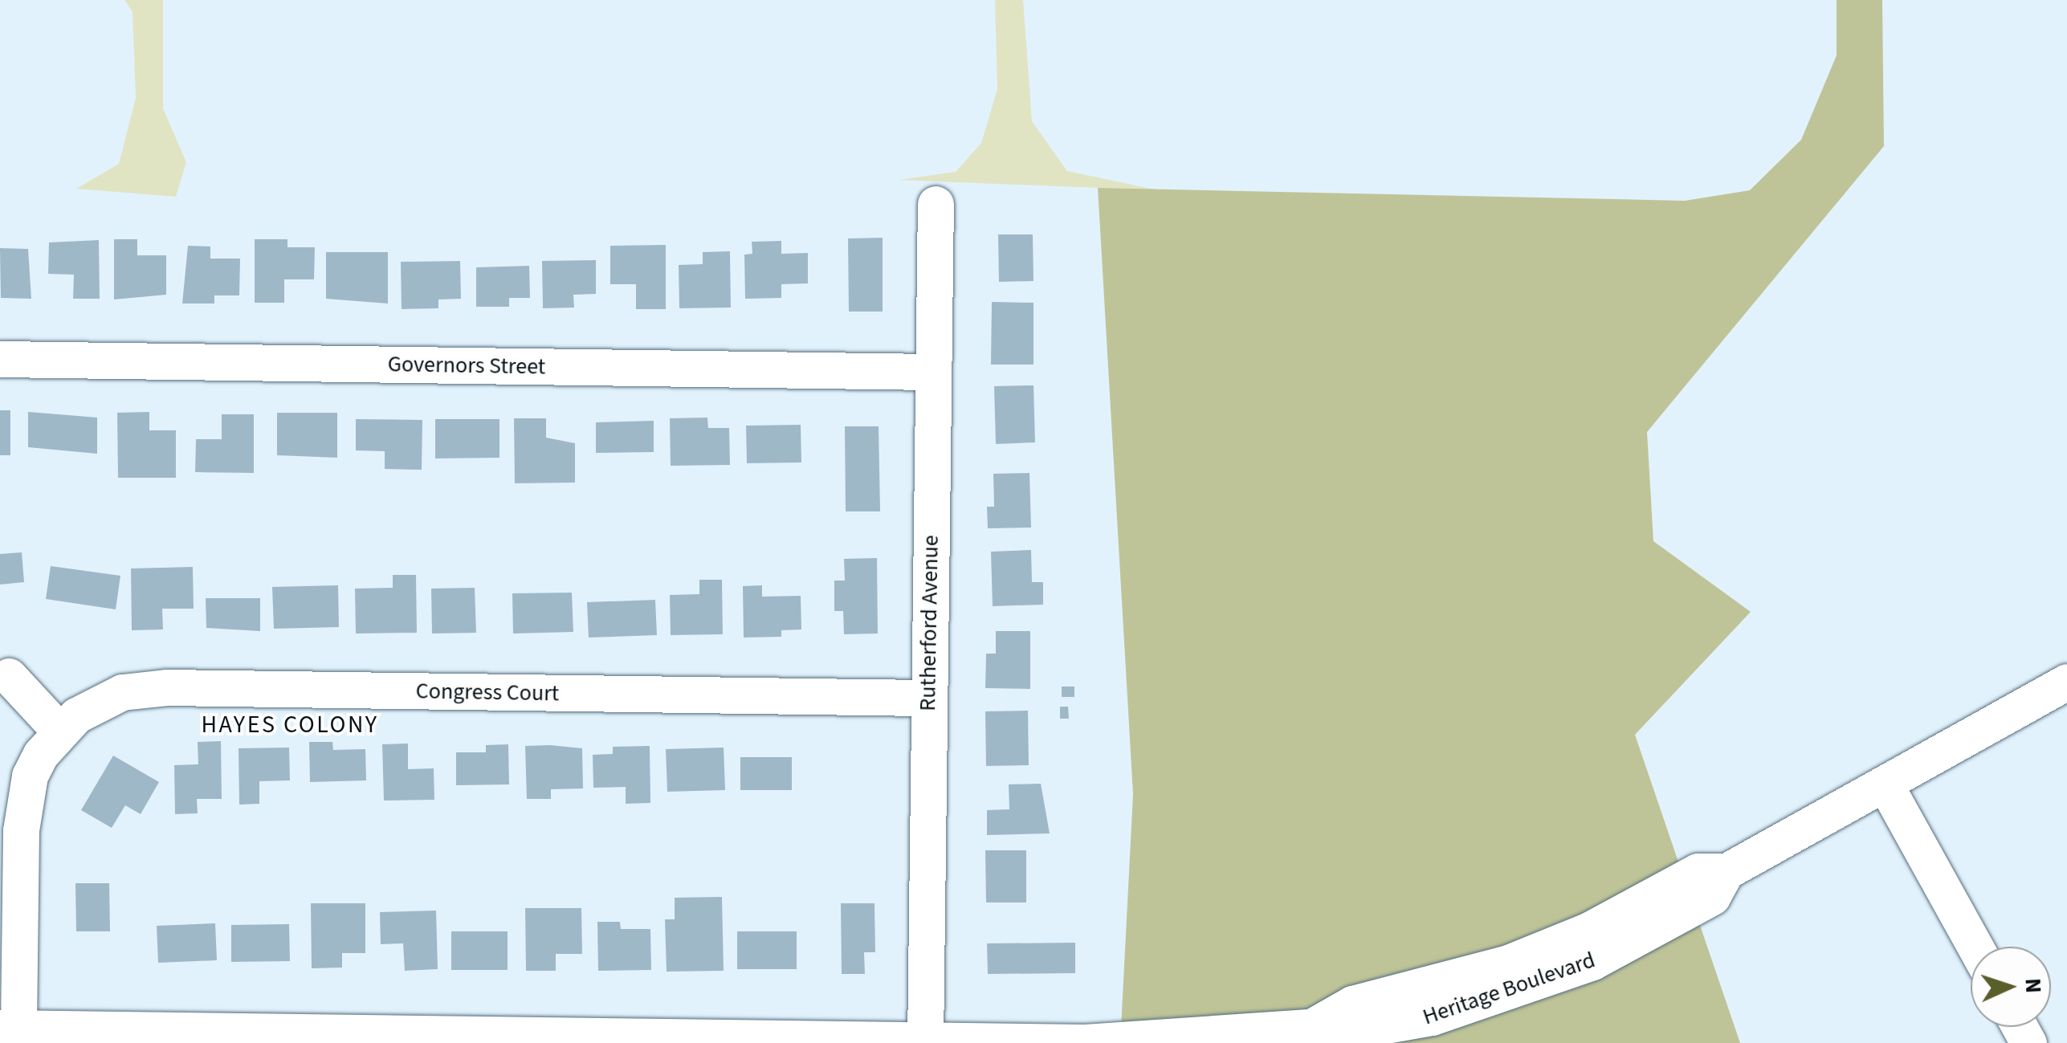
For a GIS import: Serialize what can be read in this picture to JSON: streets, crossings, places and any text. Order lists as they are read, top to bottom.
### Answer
{
  "streets": {
    "street": [
      "Governors Street",
      "Rutherford Avenue",
      "Congress Court",
      "Heritage Boulevard"
    ]
  },
  "crossings": [
    ["Governors Street", "Rutherford Avenue"],
    ["Rutherford Avenue", "Congress Court"],
    ["Rutherford Avenue", "Heritage Boulevard"],
    ["Congress Court", "Heritage Boulevard"]
  ],
  "districts": ["HAYES COLONY"],
  "north": "right"
}
